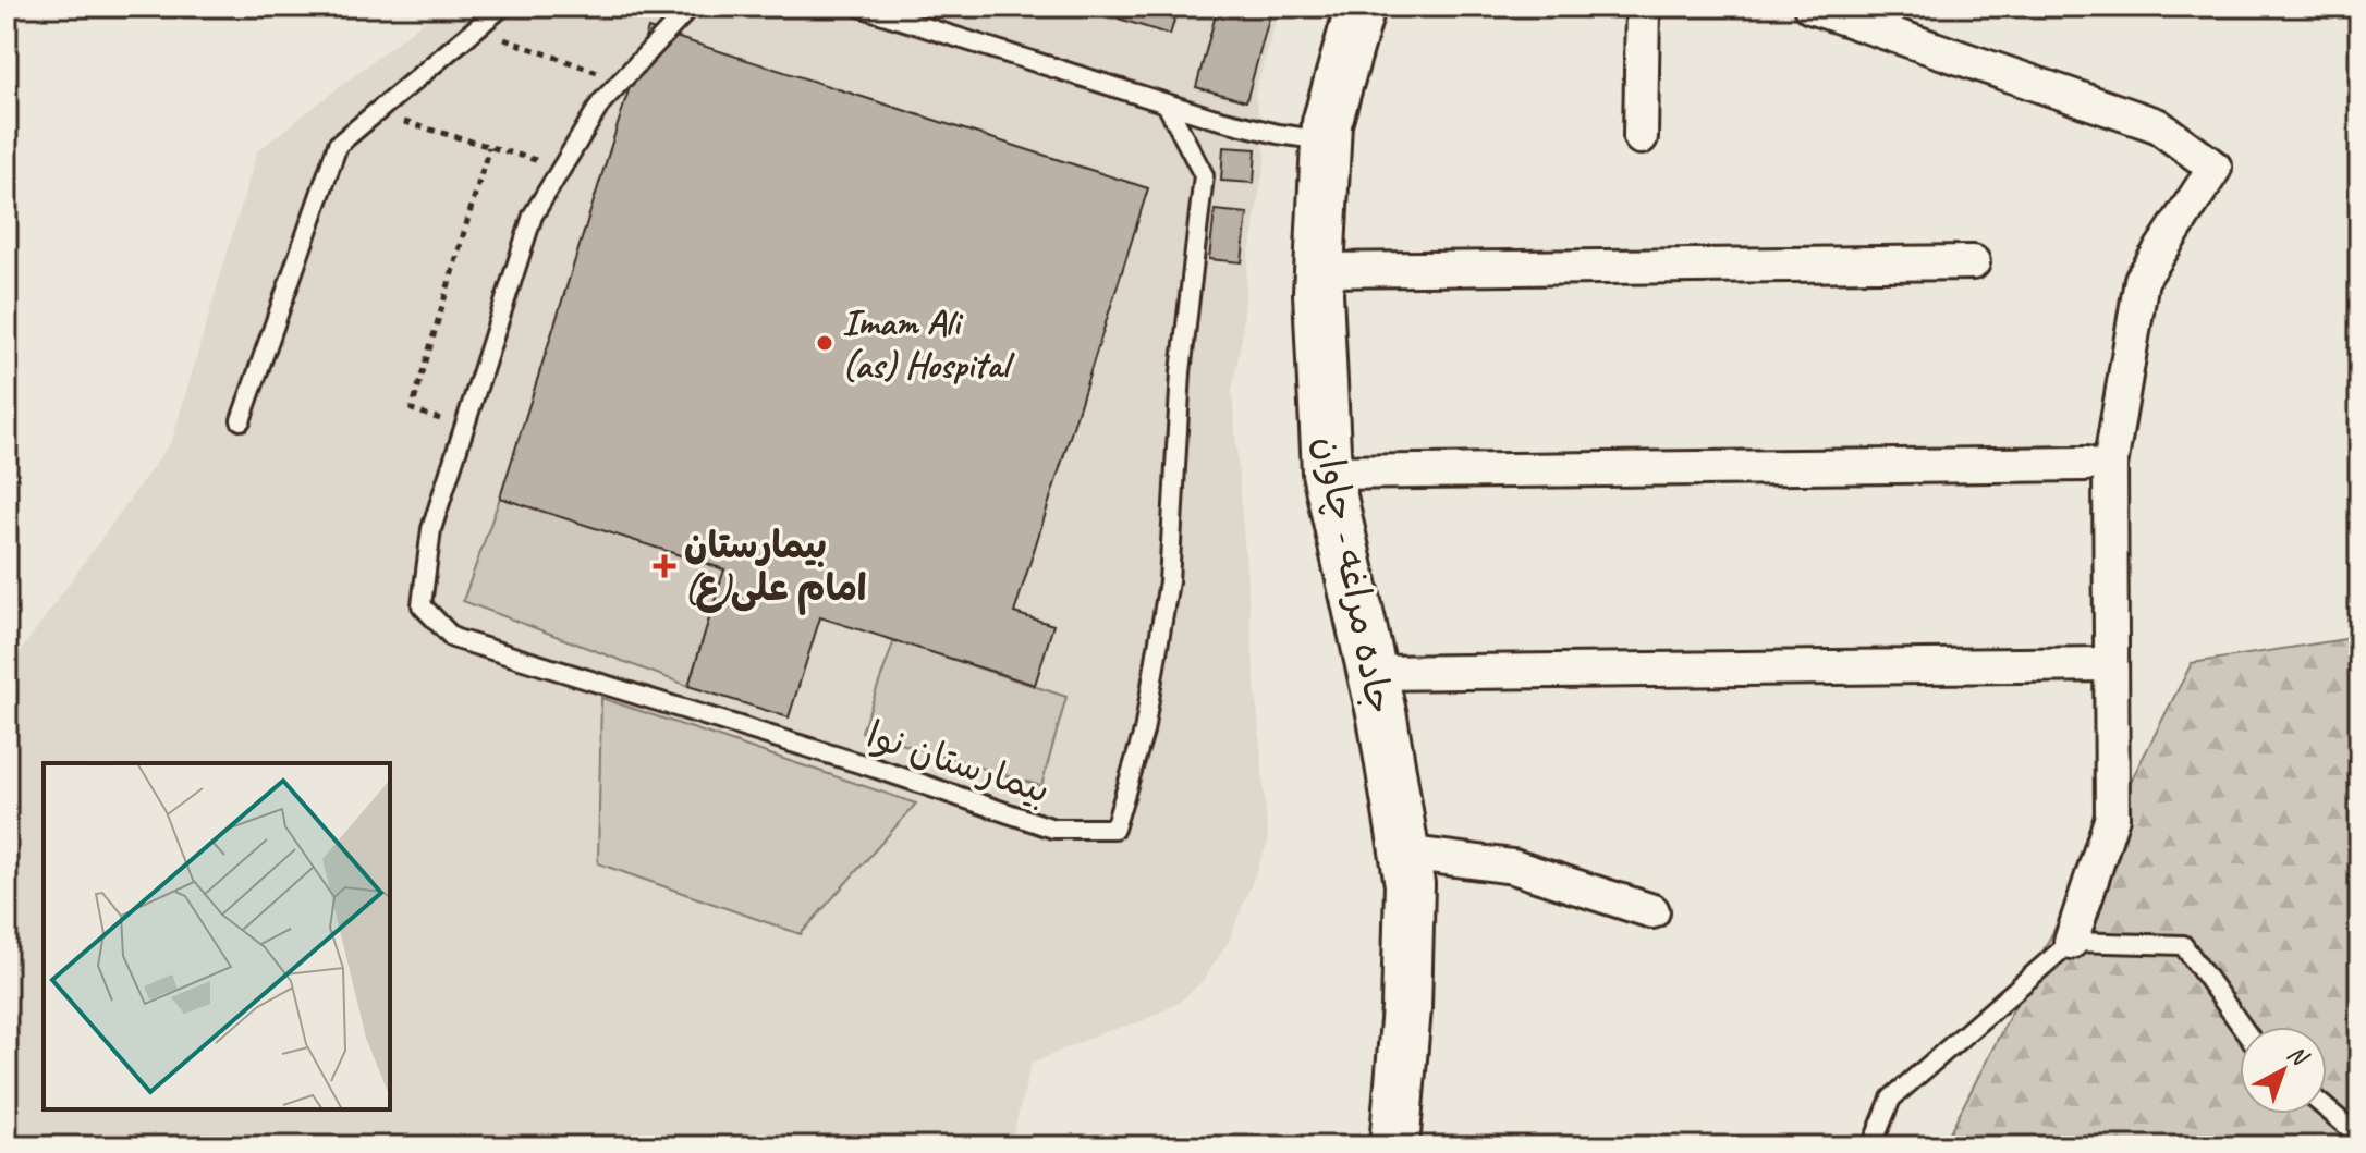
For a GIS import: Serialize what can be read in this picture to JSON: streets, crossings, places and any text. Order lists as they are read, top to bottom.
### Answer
{
  "streets": {
    "street": ["جاده مراغه - چاوان"],
    "lane": ["بیمارستان نوا"]
  },
  "places": {
    "other": ["Imam Ali (as) Hospital"],
    "health": ["بیمارستان امام علی(ع)"]
  },
  "north": "top right"
}
